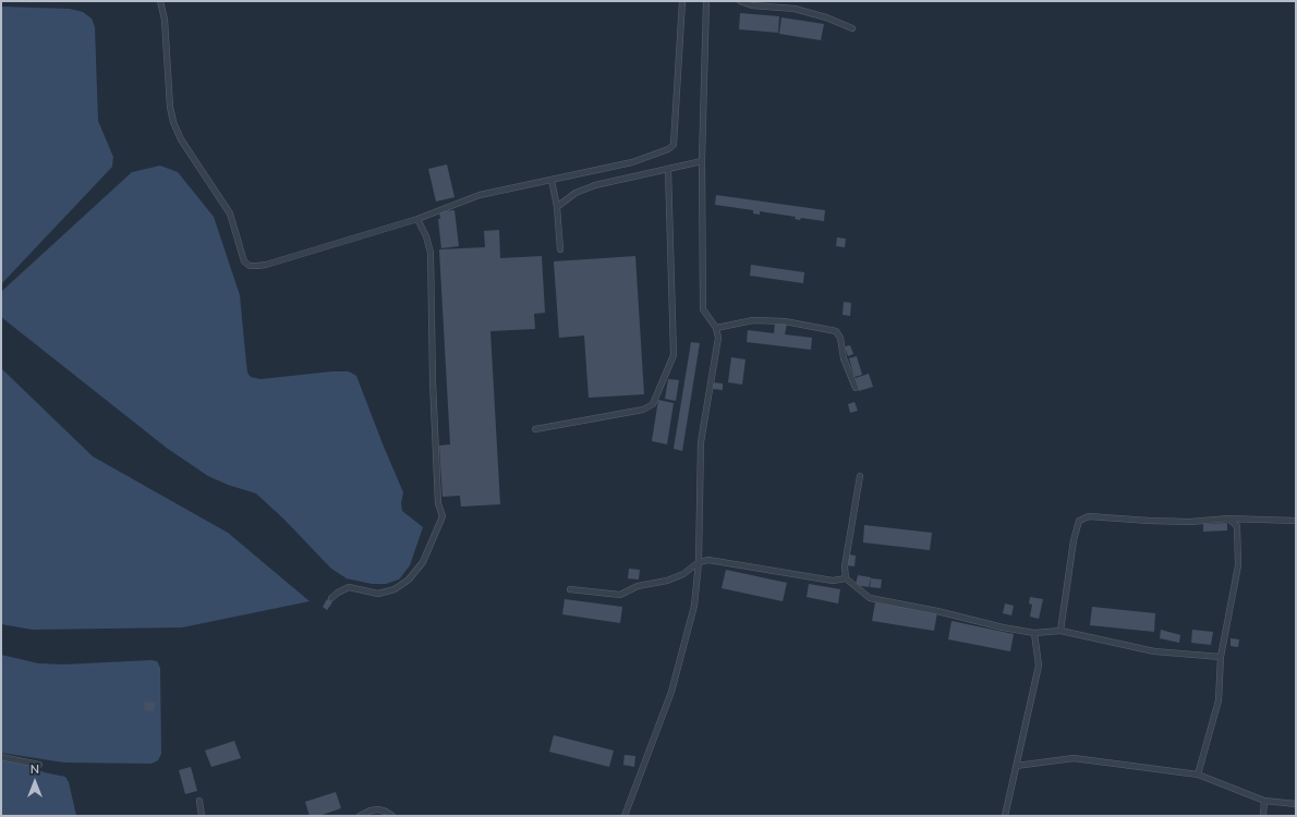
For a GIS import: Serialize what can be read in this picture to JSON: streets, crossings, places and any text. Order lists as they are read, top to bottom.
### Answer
{
  "north": "top"
}
